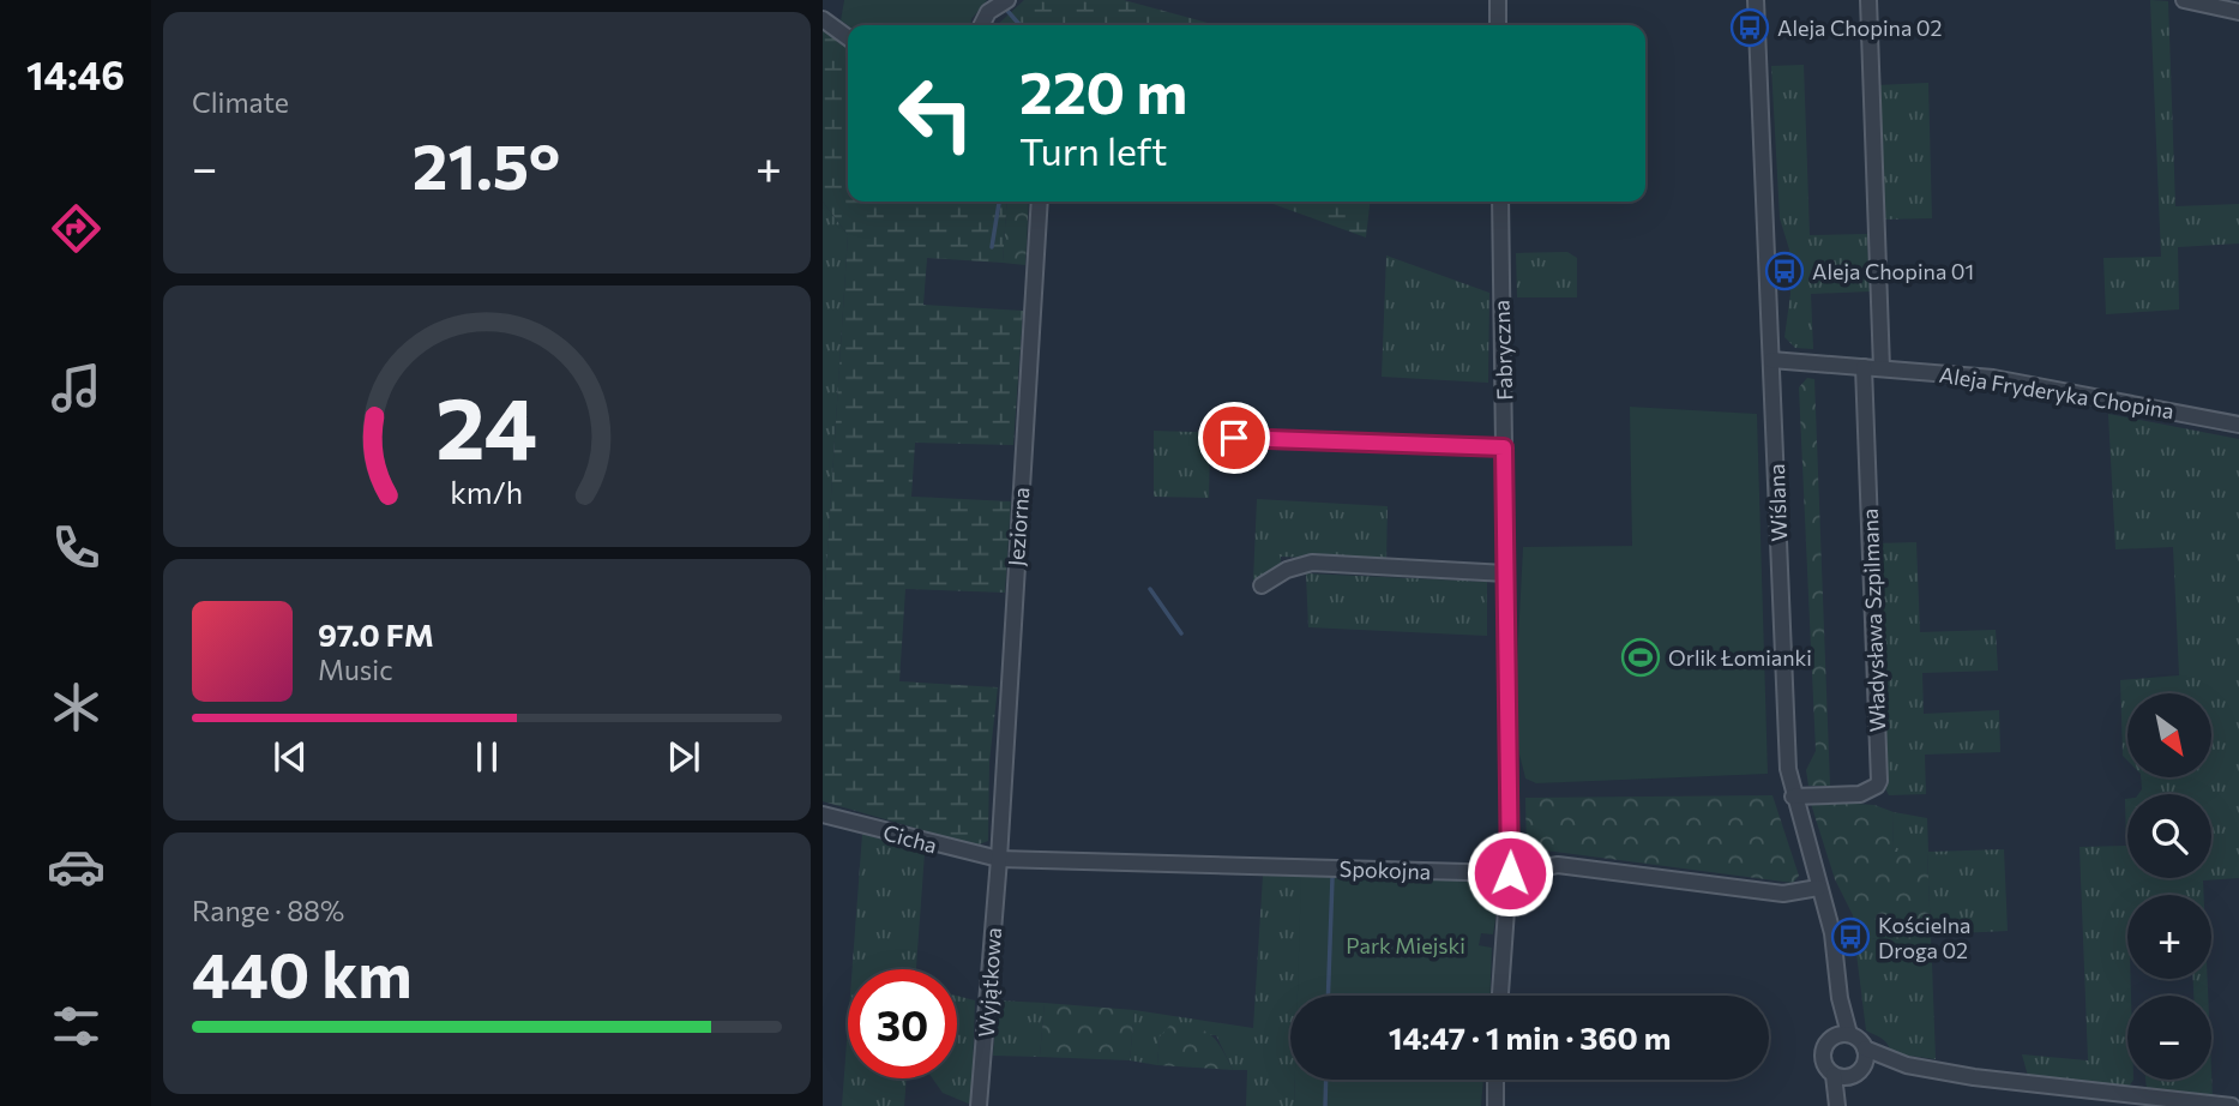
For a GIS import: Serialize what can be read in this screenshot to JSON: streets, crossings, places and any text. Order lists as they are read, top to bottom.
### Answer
{
  "streets": {
    "street": [
      "Fabryczna",
      "Aleja Fryderyka Chopina",
      "Wiślana",
      "Jeziorna",
      "Władysława Szpilmana",
      "Cicha",
      "Spokojna",
      "Wyjątkowa"
    ]
  },
  "crossings": [
    ["Fabryczna", "Spokojna"],
    ["Aleja Fryderyka Chopina", "Wiślana"],
    ["Aleja Fryderyka Chopina", "Władysława Szpilmana"],
    ["Wiślana", "Władysława Szpilmana"],
    ["Wiślana", "Spokojna"],
    ["Jeziorna", "Cicha"],
    ["Jeziorna", "Spokojna"],
    ["Jeziorna", "Wyjątkowa"],
    ["Cicha", "Spokojna"],
    ["Cicha", "Wyjątkowa"],
    ["Spokojna", "Wyjątkowa"]
  ],
  "parks": ["Park Miejski"],
  "places": {
    "bus stop": ["Aleja Chopina 02", "Aleja Chopina 01", "Kościelna Droga 02"],
    "sports": ["Orlik Łomianki"]
  },
  "north": "bottom right",
  "page": {
    "tabs": "14:46",
    "tile": [
      "Climate",
      ["Range · 88%", "440 km"]
    ],
    "turn": ["220 m", "Turn left"],
    "heat": ["−", "21.5°", "+"],
    "song": ["97.0 FM", "Music"],
    "map_buttons": ["+", "−"],
    "limit": "30",
    "trip": "14:47 · 1 min · 360 m",
    "gauge": ["24", "km/h"]
  }
}
